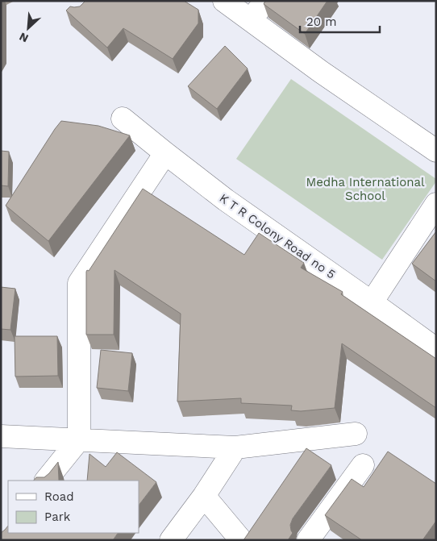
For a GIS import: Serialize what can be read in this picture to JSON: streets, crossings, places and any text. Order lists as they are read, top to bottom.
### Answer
{
  "streets": {
    "street": ["K T R Colony Road no 5"]
  },
  "parks": ["Medha International School"],
  "legend": ["Road", "Park"],
  "scale_bar": "20 m",
  "north": "bottom left"
}
